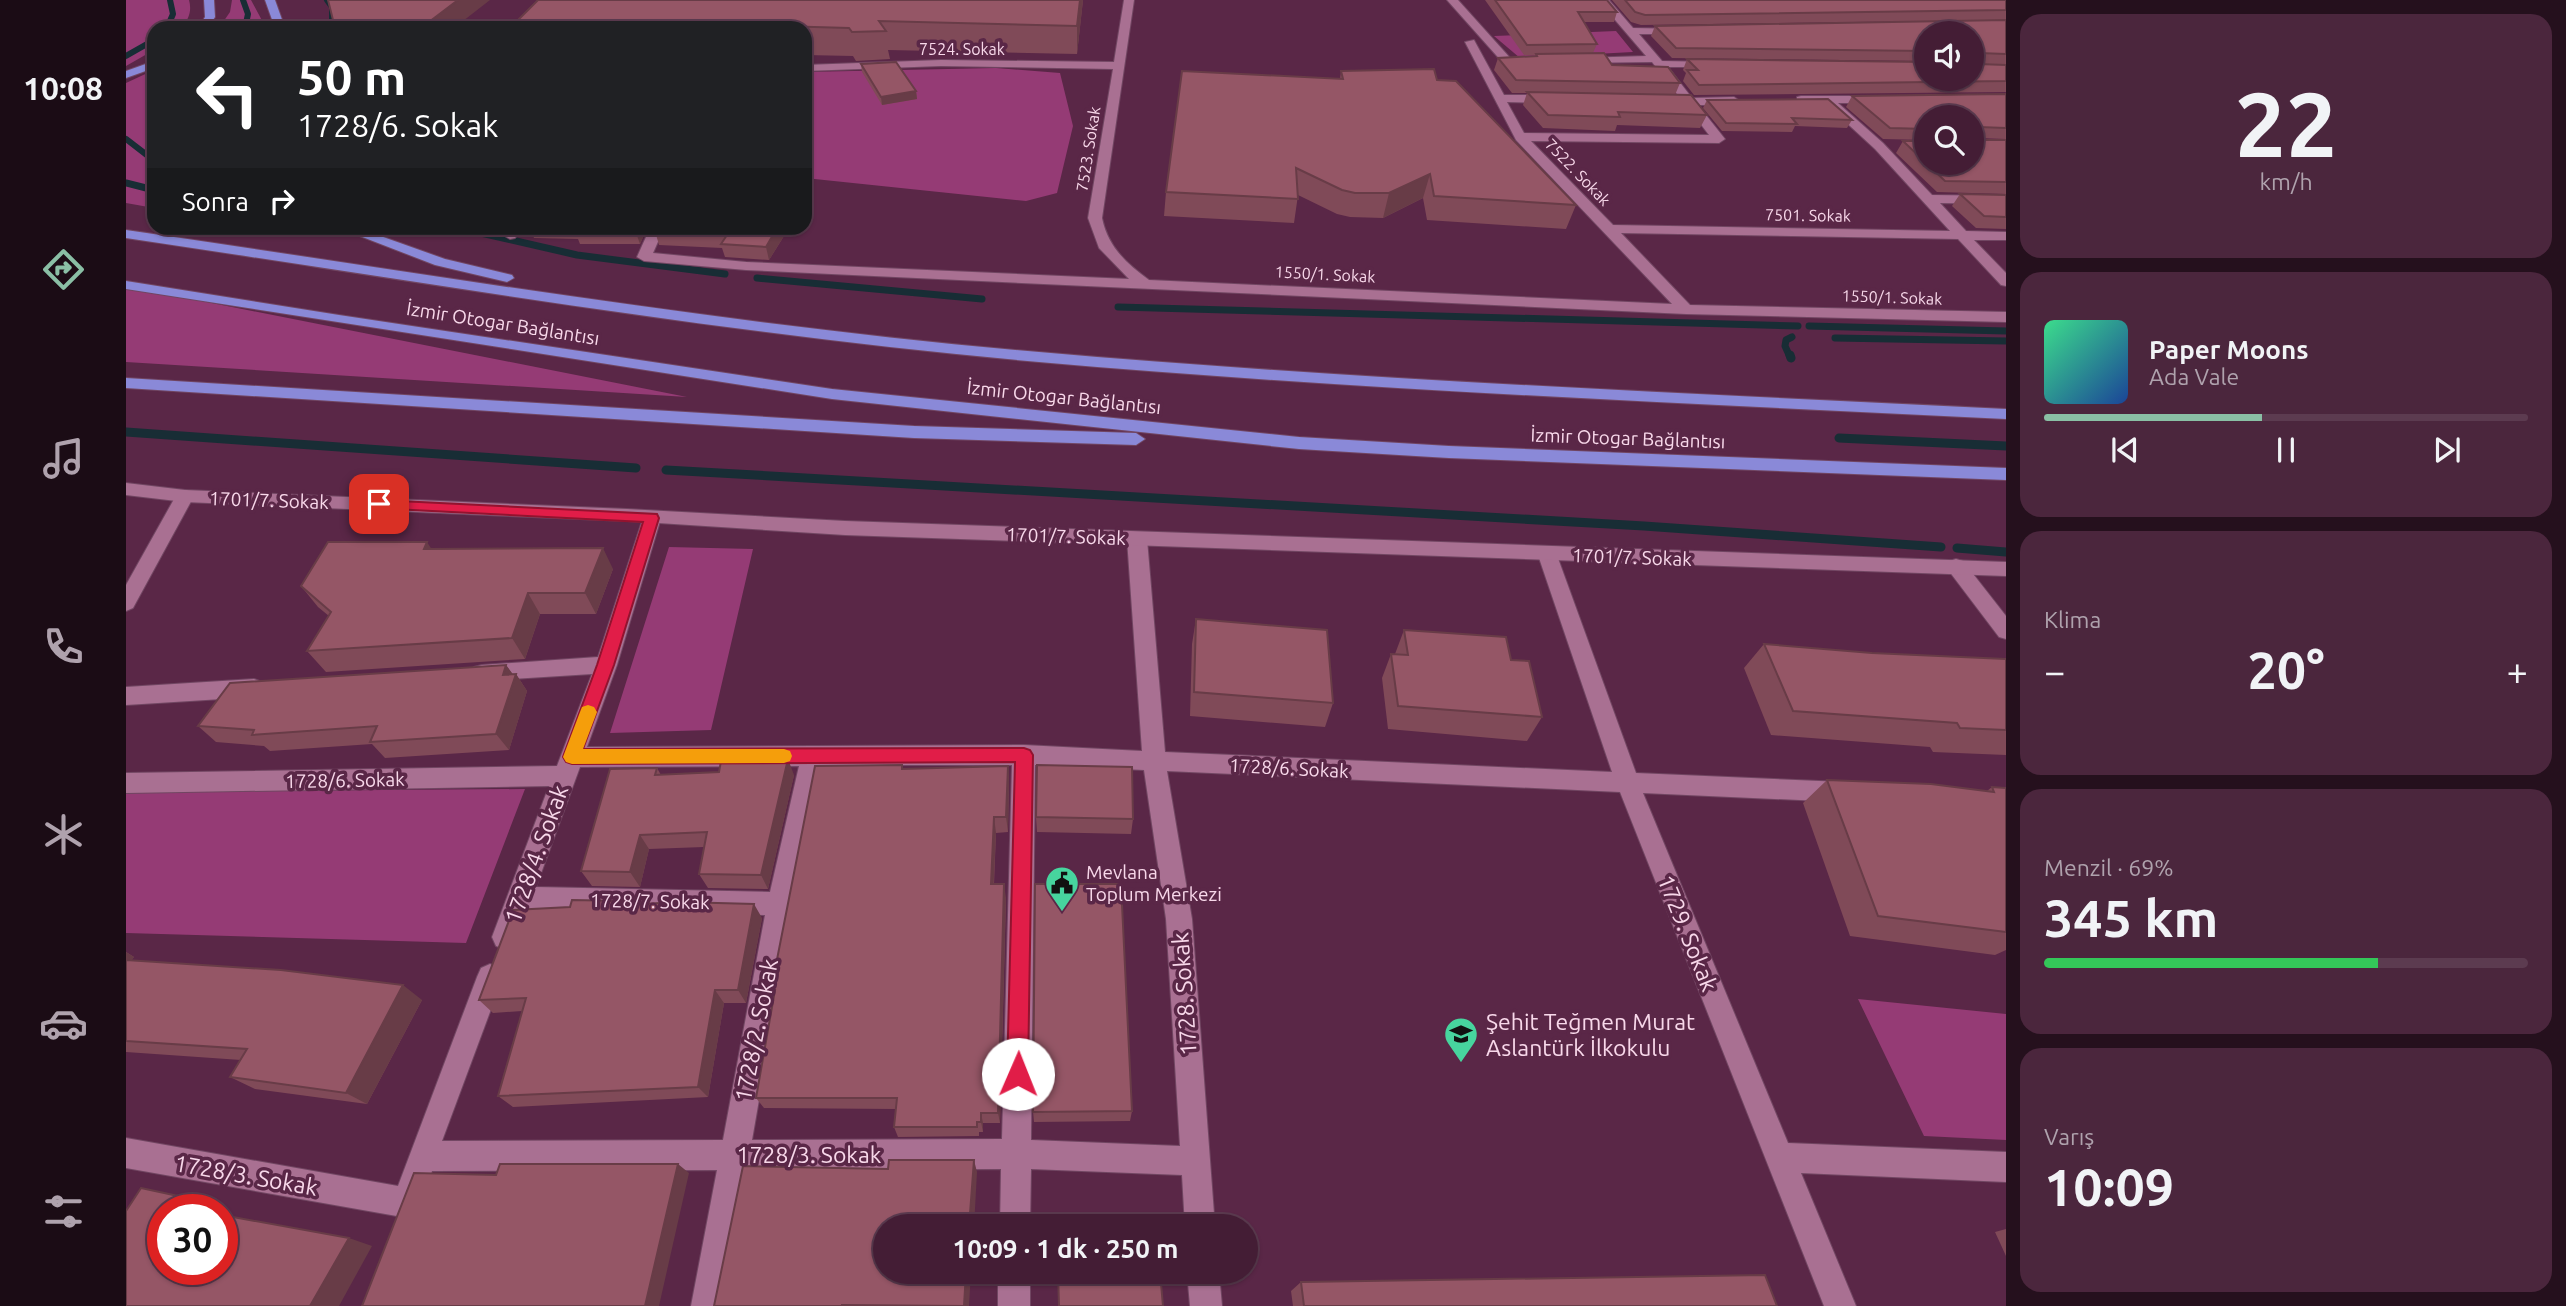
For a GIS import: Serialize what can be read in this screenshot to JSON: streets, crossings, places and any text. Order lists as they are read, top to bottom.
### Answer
{
  "streets": {
    "highway": ["İzmir Otogar Bağlantısı"],
    "street": [
      "7524. Sokak",
      "7523. Sokak",
      "7522. Sokak",
      "7501. Sokak",
      "1550/1. Sokak",
      "1701/7. Sokak",
      "1728/6. Sokak",
      "1728/4. Sokak",
      "1728/7. Sokak",
      "1729. Sokak",
      "1728. Sokak",
      "1728/2. Sokak",
      "1728/3. Sokak"
    ]
  },
  "crossings": [
    ["7524. Sokak", "7523. Sokak"],
    ["7523. Sokak", "1550/1. Sokak"],
    ["7522. Sokak", "7501. Sokak"],
    ["7522. Sokak", "1550/1. Sokak"],
    ["1701/7. Sokak", "1728/4. Sokak"],
    ["1701/7. Sokak", "1729. Sokak"],
    ["1701/7. Sokak", "1728. Sokak"],
    ["1728/6. Sokak", "1728/4. Sokak"],
    ["1728/6. Sokak", "1729. Sokak"],
    ["1728/6. Sokak", "1728. Sokak"],
    ["1728/6. Sokak", "1728/2. Sokak"],
    ["1728/4. Sokak", "1728/7. Sokak"],
    ["1728/4. Sokak", "1728/3. Sokak"],
    ["1728/7. Sokak", "1728/2. Sokak"],
    ["1728. Sokak", "1728/3. Sokak"],
    ["1728/2. Sokak", "1728/3. Sokak"]
  ],
  "places": {
    "public building": ["Mevlana Toplum Merkezi"],
    "school or university": ["Şehit Teğmen Murat Aslantürk İlkokulu"]
  },
  "page": {
    "tabs": "10:08",
    "tile": [
      ["22", "km/h"],
      "Klima",
      ["Menzil · 69%", "345 km"],
      ["Varış", "10:09"]
    ],
    "turn": ["50 m", "1728/6. Sokak"],
    "then": "Sonra",
    "song": ["Paper Moons", "Ada Vale"],
    "heat": ["−", "20°", "+"],
    "limit": "30",
    "trip": "10:09 · 1 dk · 250 m"
  }
}
